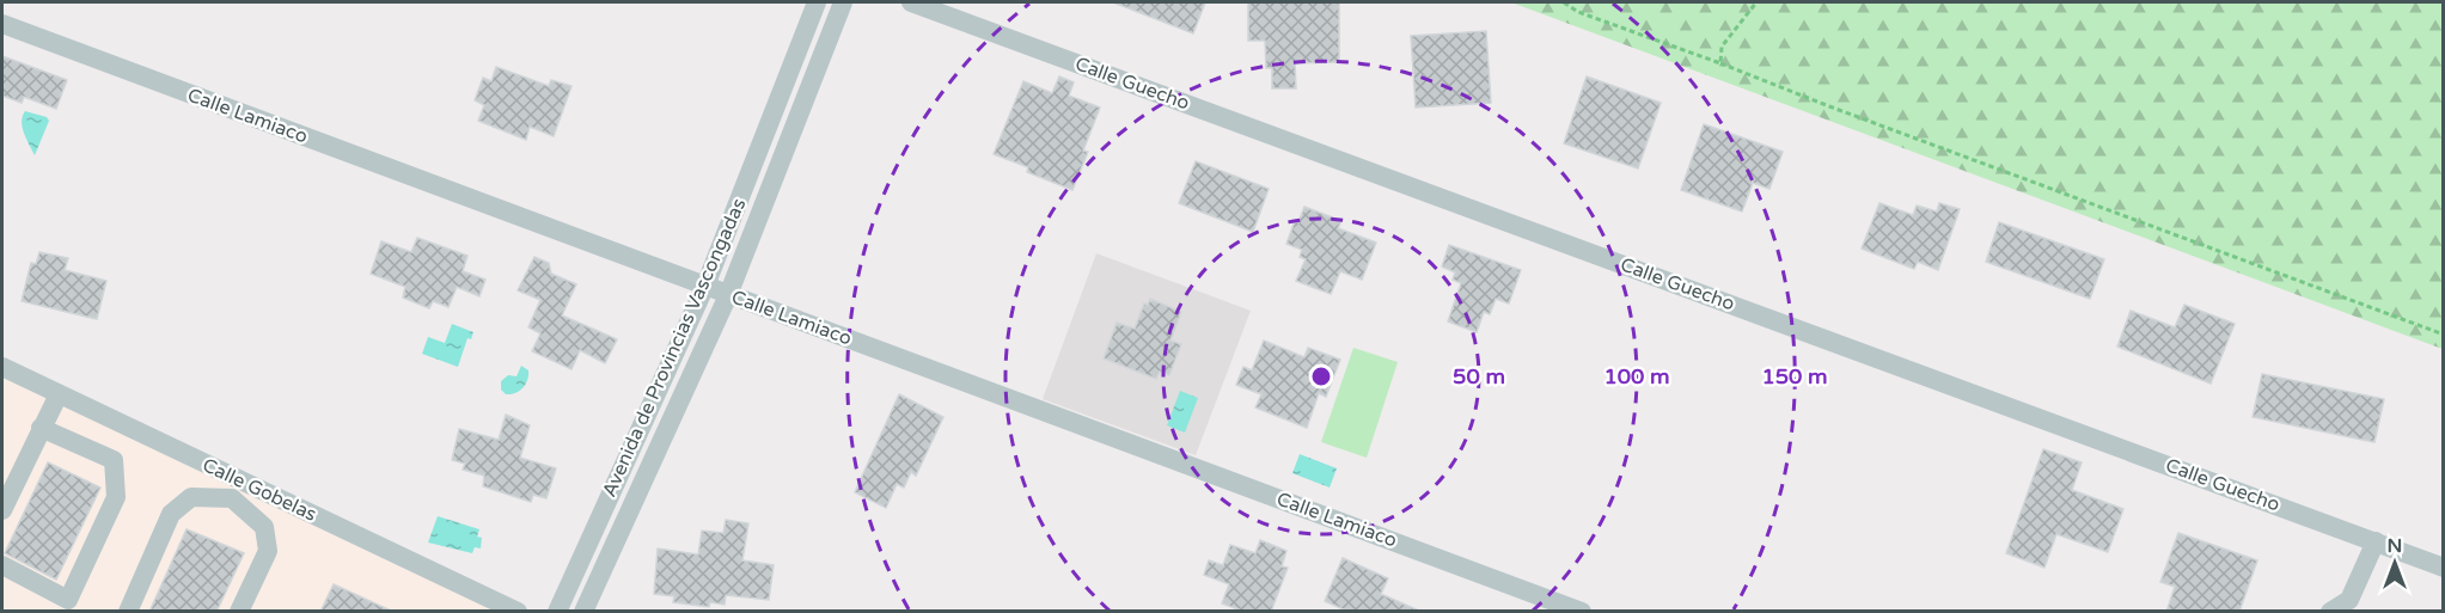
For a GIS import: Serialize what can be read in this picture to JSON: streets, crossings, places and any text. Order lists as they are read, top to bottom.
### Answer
{
  "streets": {
    "street": [
      "Calle Guecho",
      "Calle Lamiaco",
      "Avenida de Provincias Vascongadas",
      "Calle Gobelas"
    ]
  },
  "crossings": [
    ["Calle Lamiaco", "Avenida de Provincias Vascongadas"]
  ],
  "north": "top",
  "rings": ["50 m", "100 m", "150 m"]
}
